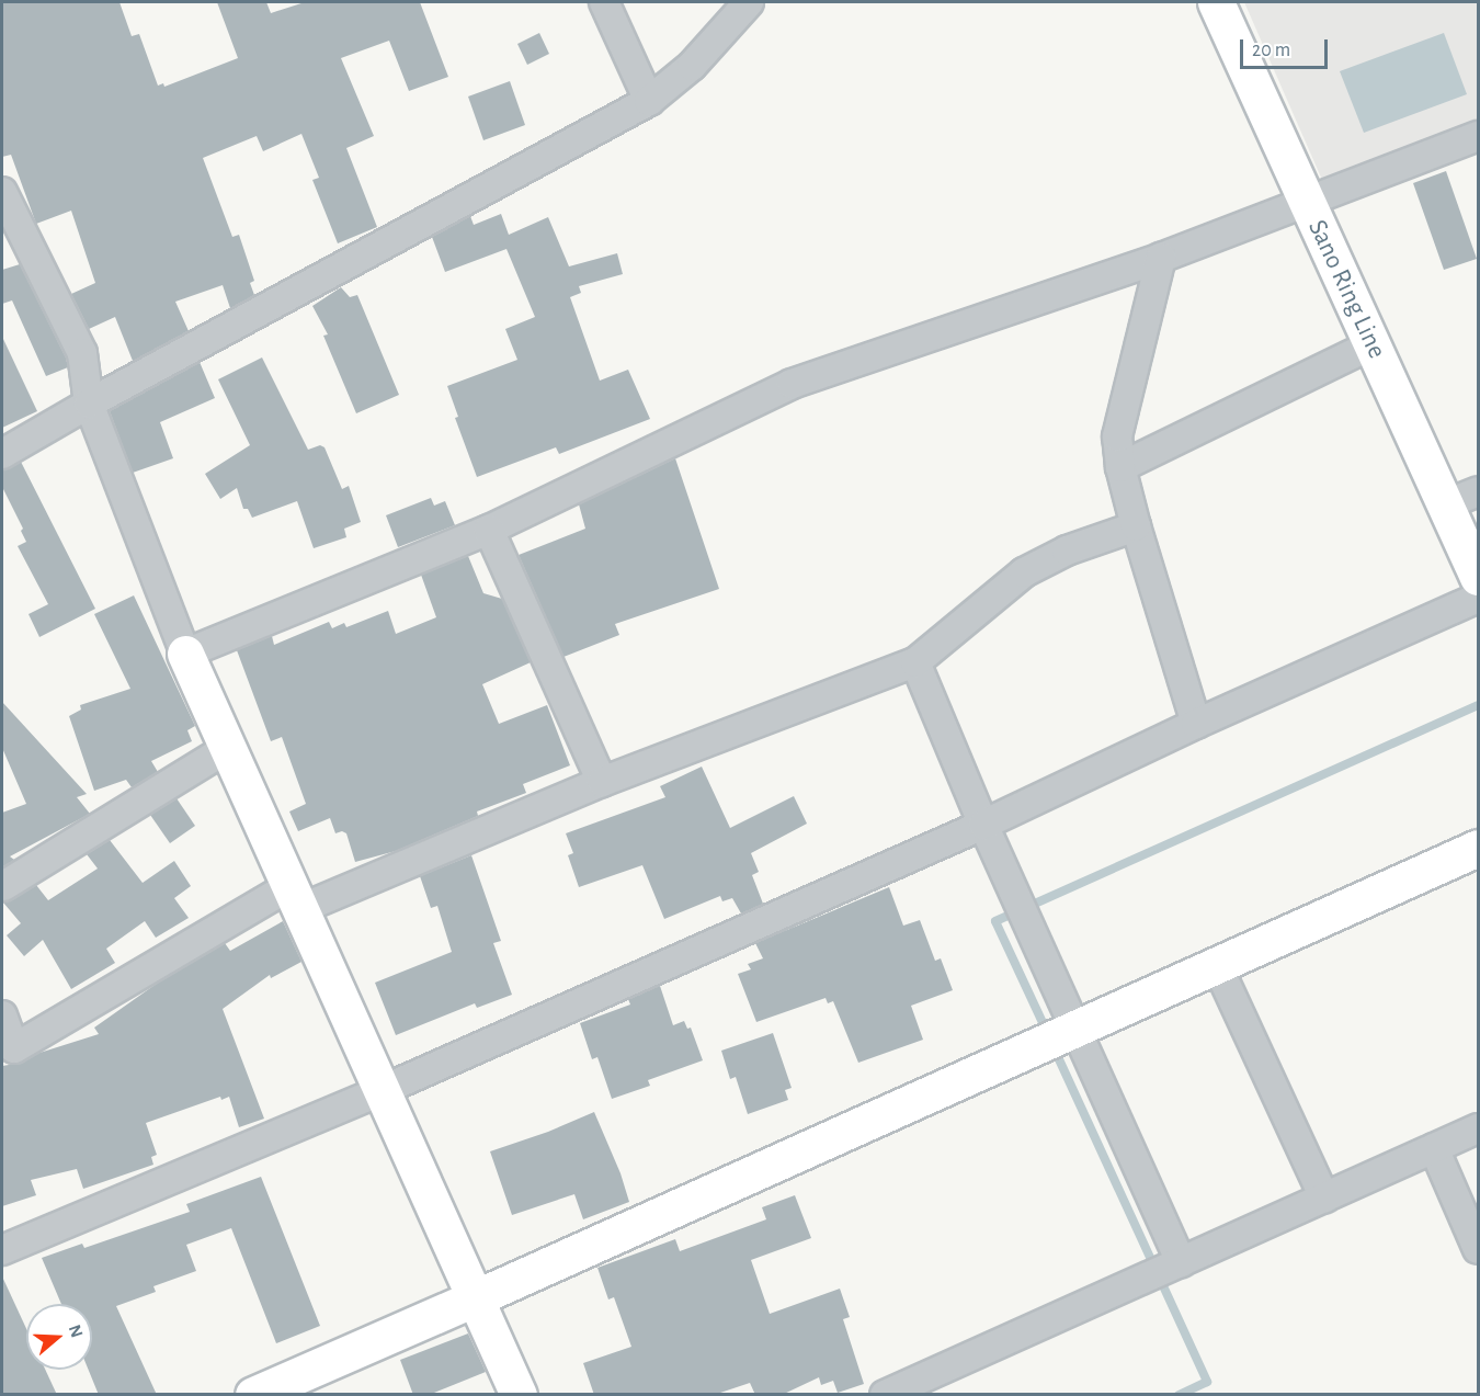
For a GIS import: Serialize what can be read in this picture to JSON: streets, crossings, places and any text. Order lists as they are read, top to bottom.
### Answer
{
  "streets": {
    "street": ["Sano Ring Line"]
  },
  "scale_bar": "20 m",
  "north": "right"
}
